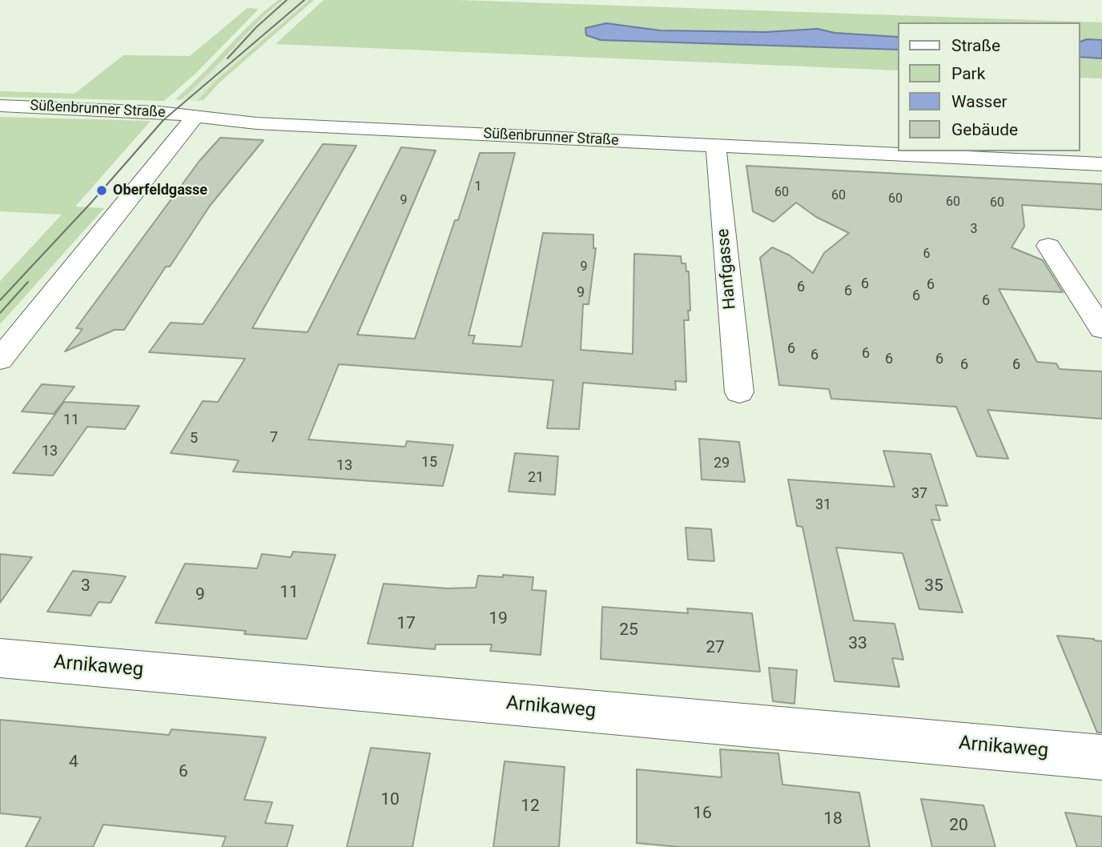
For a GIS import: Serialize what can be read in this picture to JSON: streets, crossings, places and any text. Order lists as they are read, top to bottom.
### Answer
{
  "streets": {
    "street": ["Süßenbrunner Straße", "Hanfgasse", "Arnikaweg"]
  },
  "crossings": [
    ["Süßenbrunner Straße", "Hanfgasse"]
  ],
  "places": ["Oberfeldgasse"],
  "house_numbers": [
    "1",
    "60",
    "60",
    "60",
    "9",
    "60",
    "60",
    "3",
    "6",
    "9",
    "6",
    "6",
    "6",
    "6",
    "9",
    "6",
    "6",
    "6",
    "6",
    "6",
    "6",
    "6",
    "6",
    "6",
    "11",
    "7",
    "5",
    "13",
    "15",
    "29",
    "13",
    "21",
    "37",
    "31",
    "3",
    "35",
    "11",
    "9",
    "19",
    "17",
    "25",
    "33",
    "27",
    "4",
    "6",
    "10",
    "12",
    "16",
    "18",
    "20"
  ],
  "legend": [
    "Straße",
    "Park",
    "Wasser",
    "Gebäude"
  ]
}
